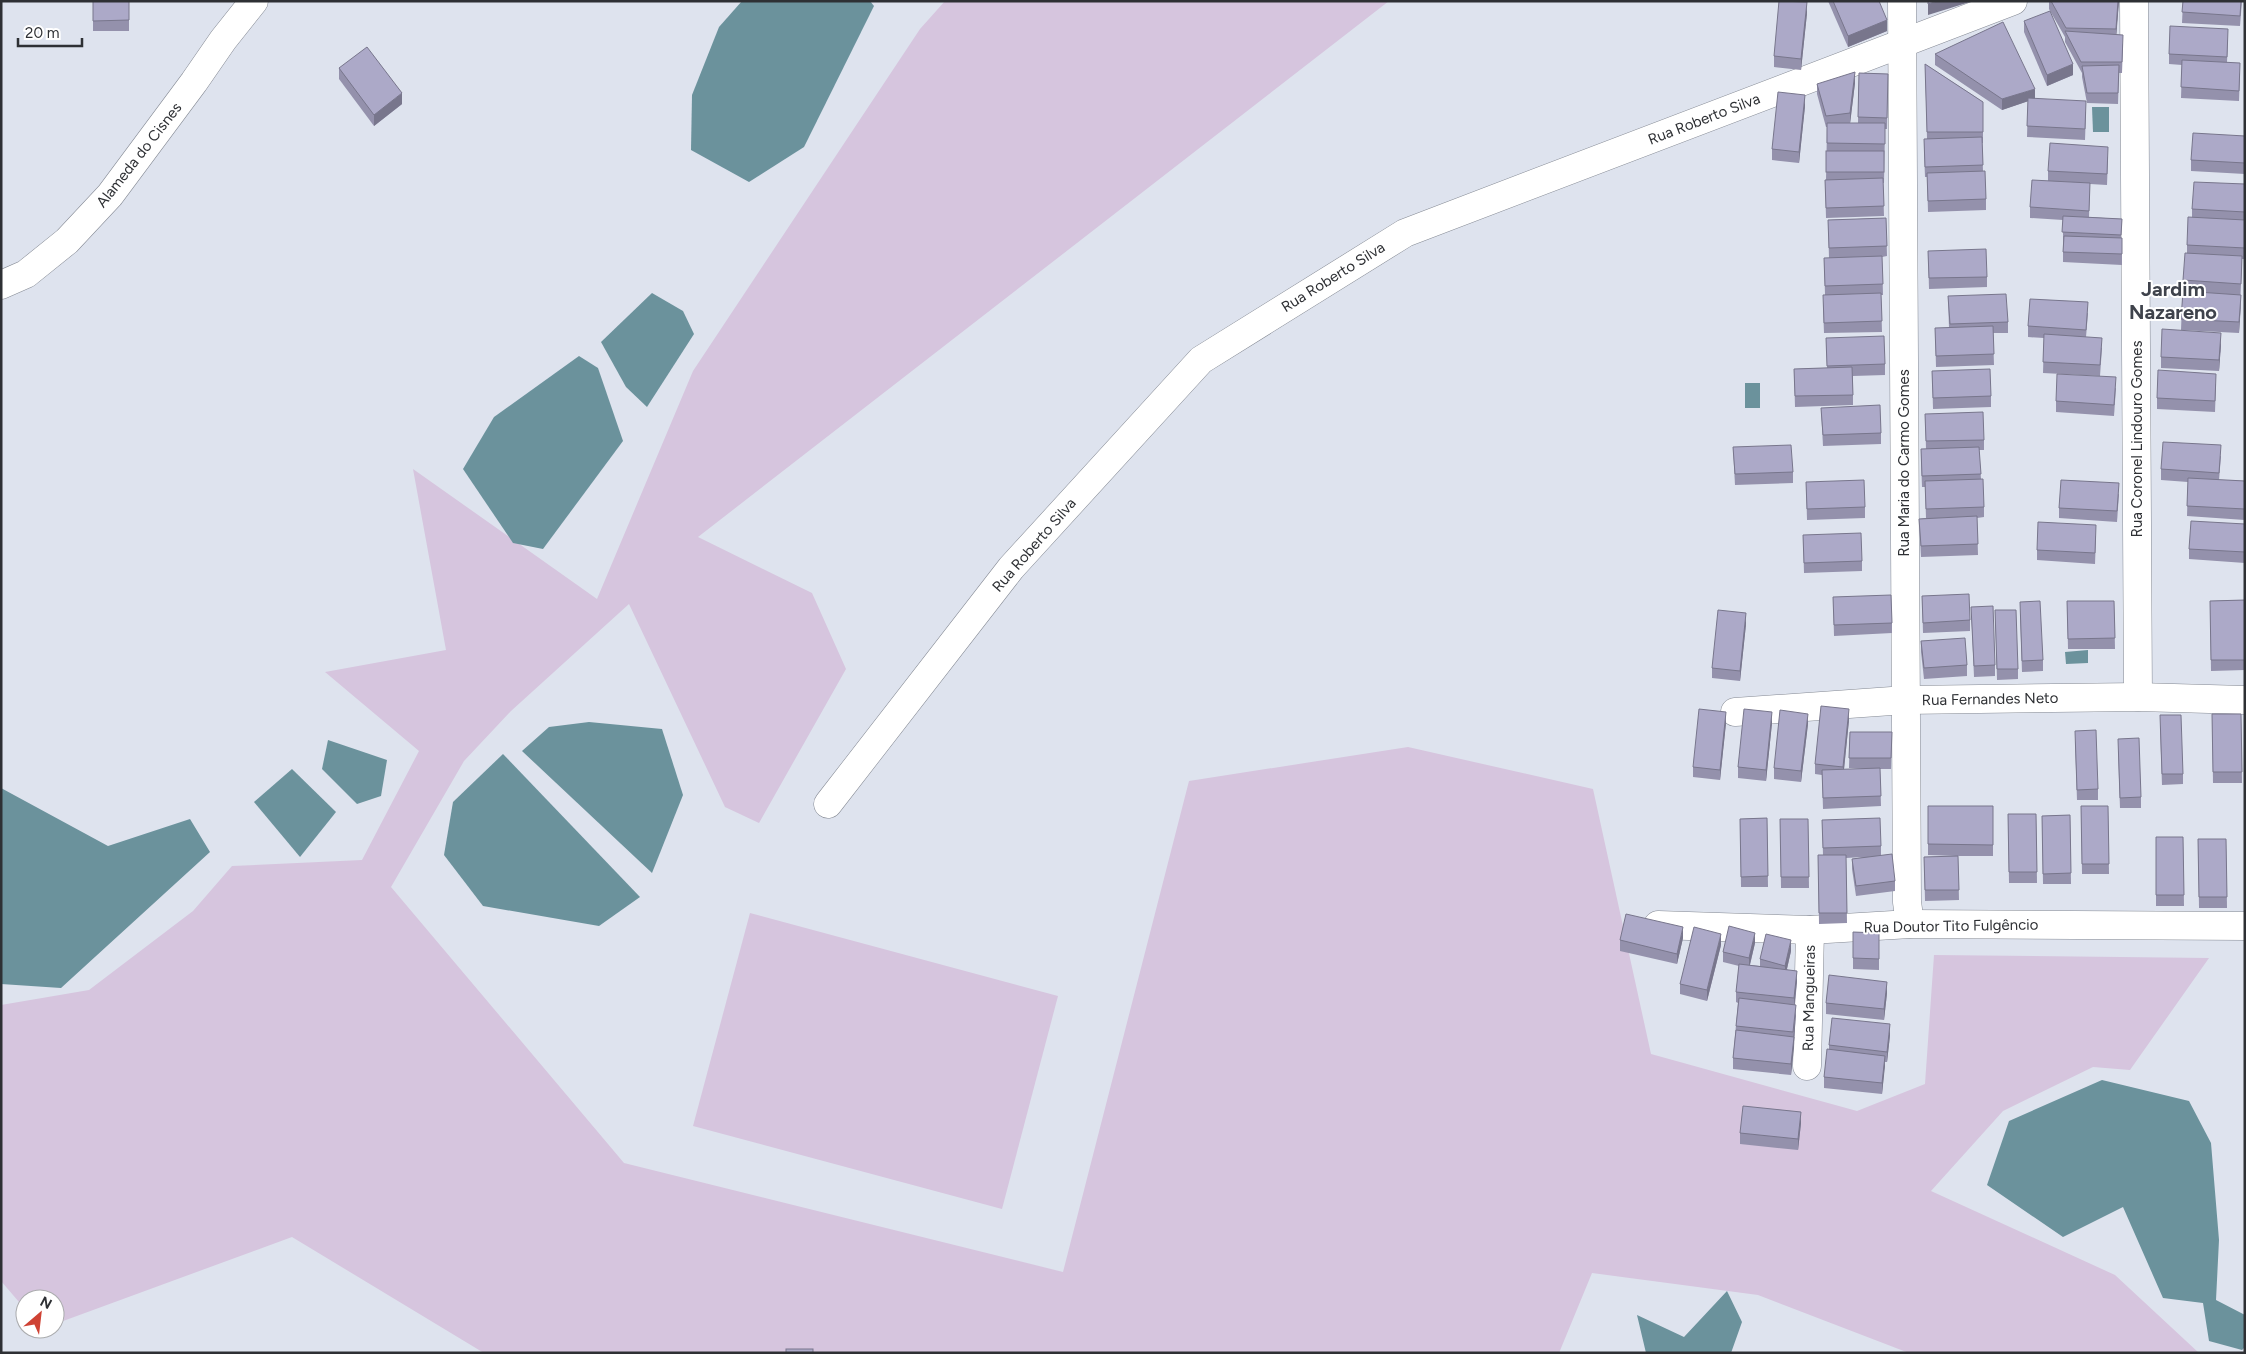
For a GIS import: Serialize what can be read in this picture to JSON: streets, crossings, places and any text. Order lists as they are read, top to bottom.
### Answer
{
  "streets": {
    "street": [
      "Rua Roberto Silva",
      "Alameda do Cisnes",
      "Rua Coronel Lindouro Gomes",
      "Rua Maria do Carmo Gomes",
      "Rua Fernandes Neto",
      "Rua Doutor Tito Fulgêncio",
      "Rua Mangueiras"
    ]
  },
  "crossings": [
    ["Rua Roberto Silva", "Rua Maria do Carmo Gomes"],
    ["Rua Coronel Lindouro Gomes", "Rua Fernandes Neto"],
    ["Rua Maria do Carmo Gomes", "Rua Fernandes Neto"],
    ["Rua Maria do Carmo Gomes", "Rua Doutor Tito Fulgêncio"],
    ["Rua Doutor Tito Fulgêncio", "Rua Mangueiras"]
  ],
  "districts": ["Jardim Nazareno"],
  "scale_bar": "20 m",
  "north": "top right"
}
